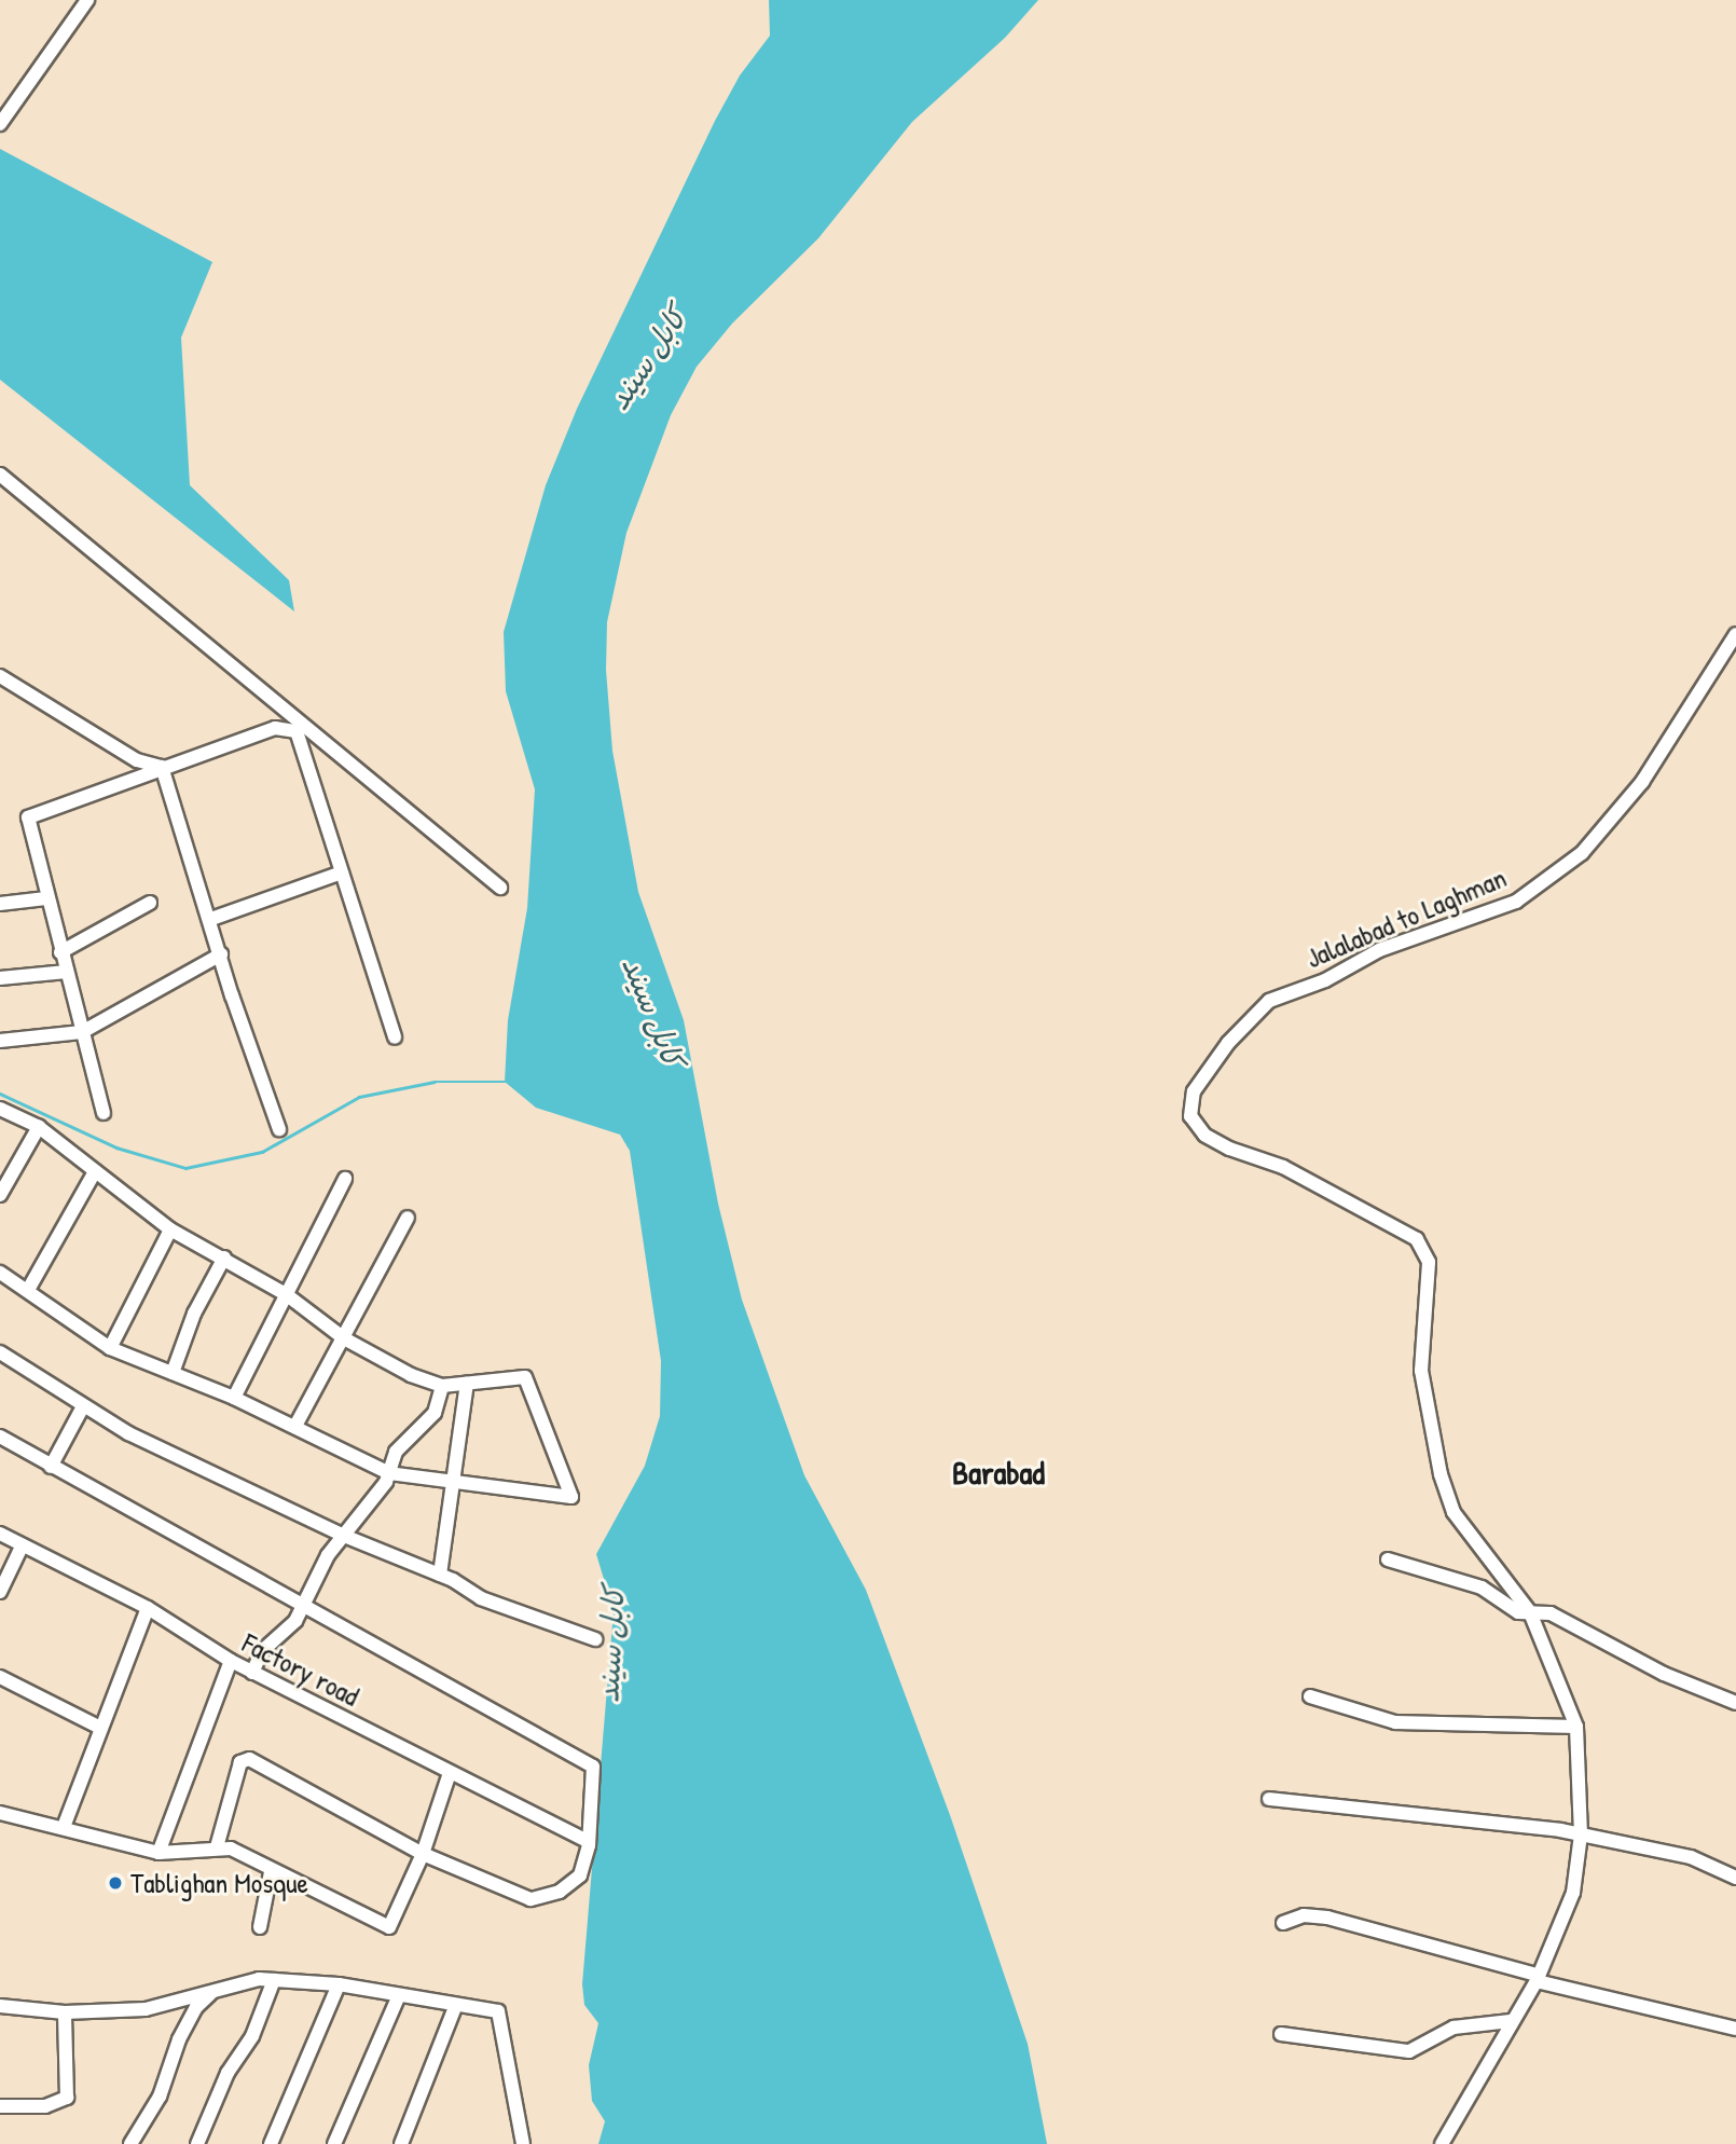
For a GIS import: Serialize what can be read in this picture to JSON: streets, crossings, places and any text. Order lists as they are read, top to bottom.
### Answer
{
  "streets": {
    "street": ["Jalalabad to Laghman", "Factory road"]
  },
  "districts": ["Barabad"],
  "water": ["کابل سيند"],
  "places": ["Tablighan Mosque"]
}
